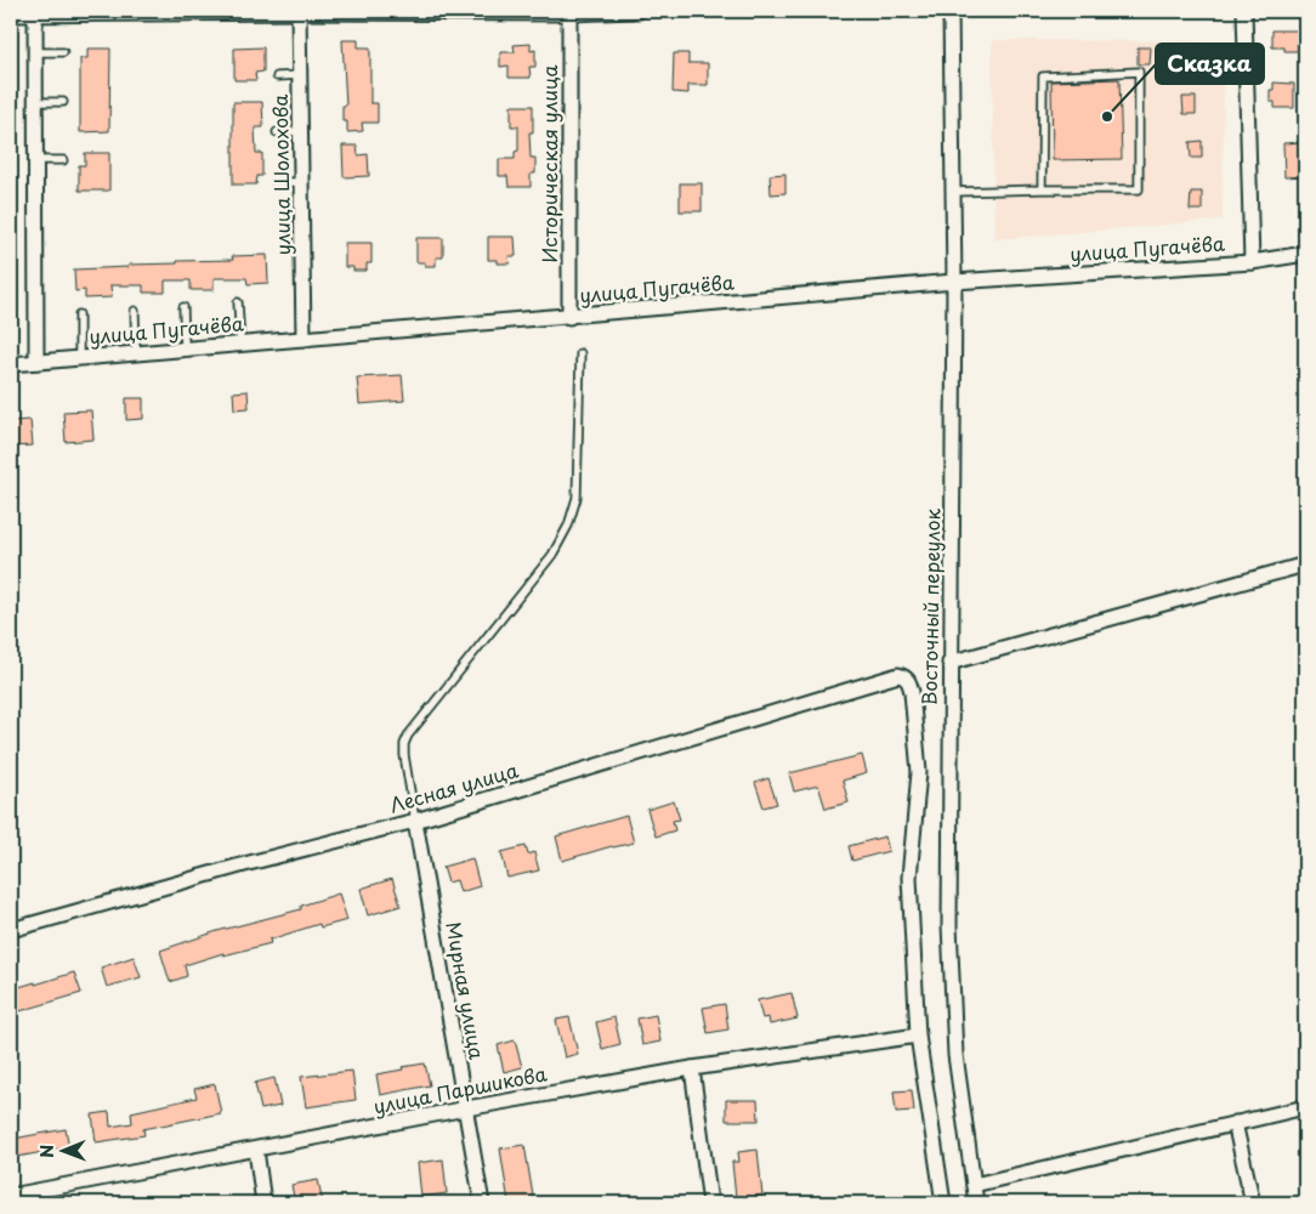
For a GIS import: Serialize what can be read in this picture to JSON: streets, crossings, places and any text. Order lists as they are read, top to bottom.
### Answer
{
  "streets": {
    "street": [
      "Историческая улица",
      "улица Шолохова",
      "улица Пугачёва",
      "Восточный переулок",
      "Лесная улица",
      "Мирная улица",
      "улица Паршикова"
    ]
  },
  "crossings": [
    ["Историческая улица", "улица Пугачёва"],
    ["улица Шолохова", "улица Пугачёва"],
    ["улица Пугачёва", "Восточный переулок"],
    ["Восточный переулок", "Лесная улица"],
    ["Восточный переулок", "улица Паршикова"],
    ["Лесная улица", "Мирная улица"],
    ["Мирная улица", "улица Паршикова"]
  ],
  "places": ["Сказка"],
  "north": "left"
}
